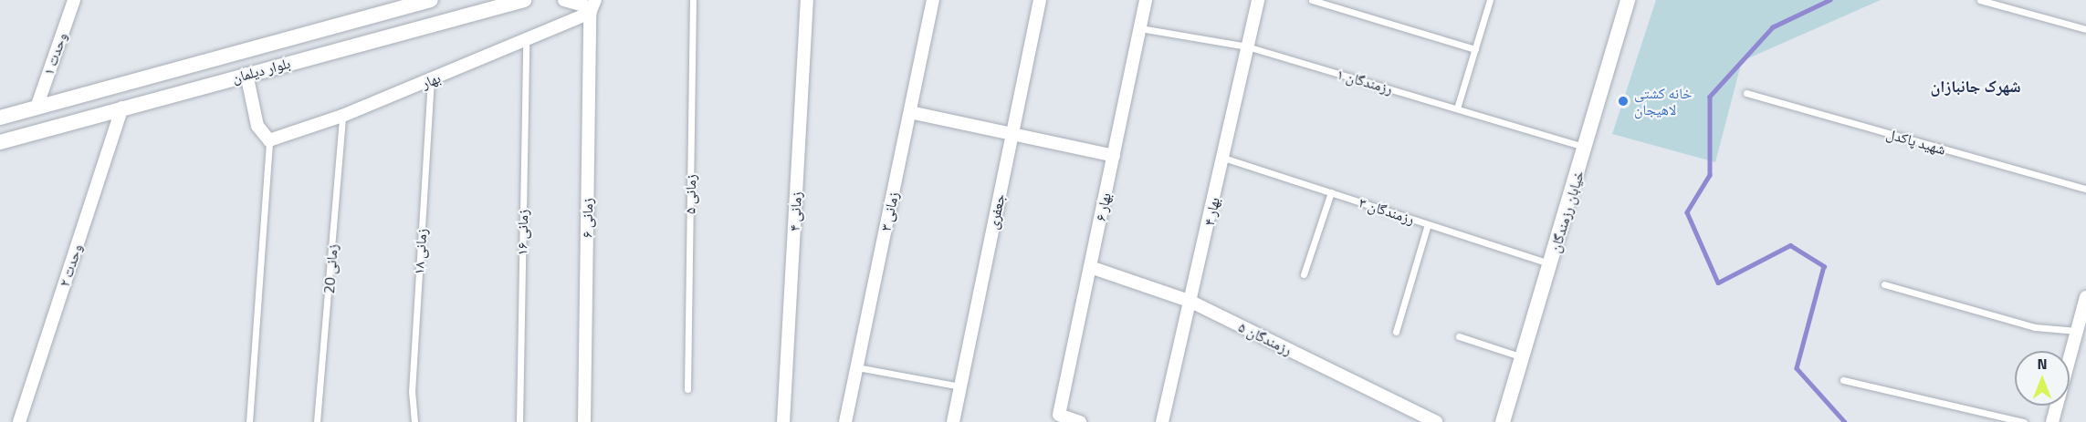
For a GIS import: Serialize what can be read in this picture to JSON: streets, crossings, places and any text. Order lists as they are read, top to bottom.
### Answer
{
  "streets": {
    "main road": ["بلوار دیلمان", "خیابان رزمندگان"],
    "street": [
      "وحدت ۱",
      "بهار",
      "بهار ۶",
      "زمانی ۴",
      "زمانی ۳",
      "جعفری",
      "بهار ۴",
      "زمانی ۶",
      "وحدت ۲",
      "رزمندگان ۵"
    ],
    "lane": [
      "رزمندگان ۱",
      "شهید پاکدل",
      "زمانی ۵",
      "رزمندگان ۳",
      "زمانی ۱۶",
      "زمانی ۱۸",
      "زمانی 20"
    ]
  },
  "crossings": [
    ["وحدت ۱", "بلوار دیلمان"],
    ["بلوار دیلمان", "وحدت ۲"],
    ["بهار", "زمانی ۶"],
    ["بهار", "زمانی ۱۶"],
    ["بهار", "زمانی ۱۸"],
    ["بهار", "زمانی 20"],
    ["رزمندگان ۱", "بهار ۶"],
    ["رزمندگان ۱", "بهار ۴"],
    ["رزمندگان ۱", "خیابان رزمندگان"],
    ["بهار ۶", "رزمندگان ۵"],
    ["رزمندگان ۳", "بهار ۴"],
    ["رزمندگان ۳", "خیابان رزمندگان"],
    ["بهار ۴", "رزمندگان ۵"]
  ],
  "districts": ["شهرک جانبازان"],
  "places": ["خانه کشتی لاهیجان"],
  "north": "top"
}
